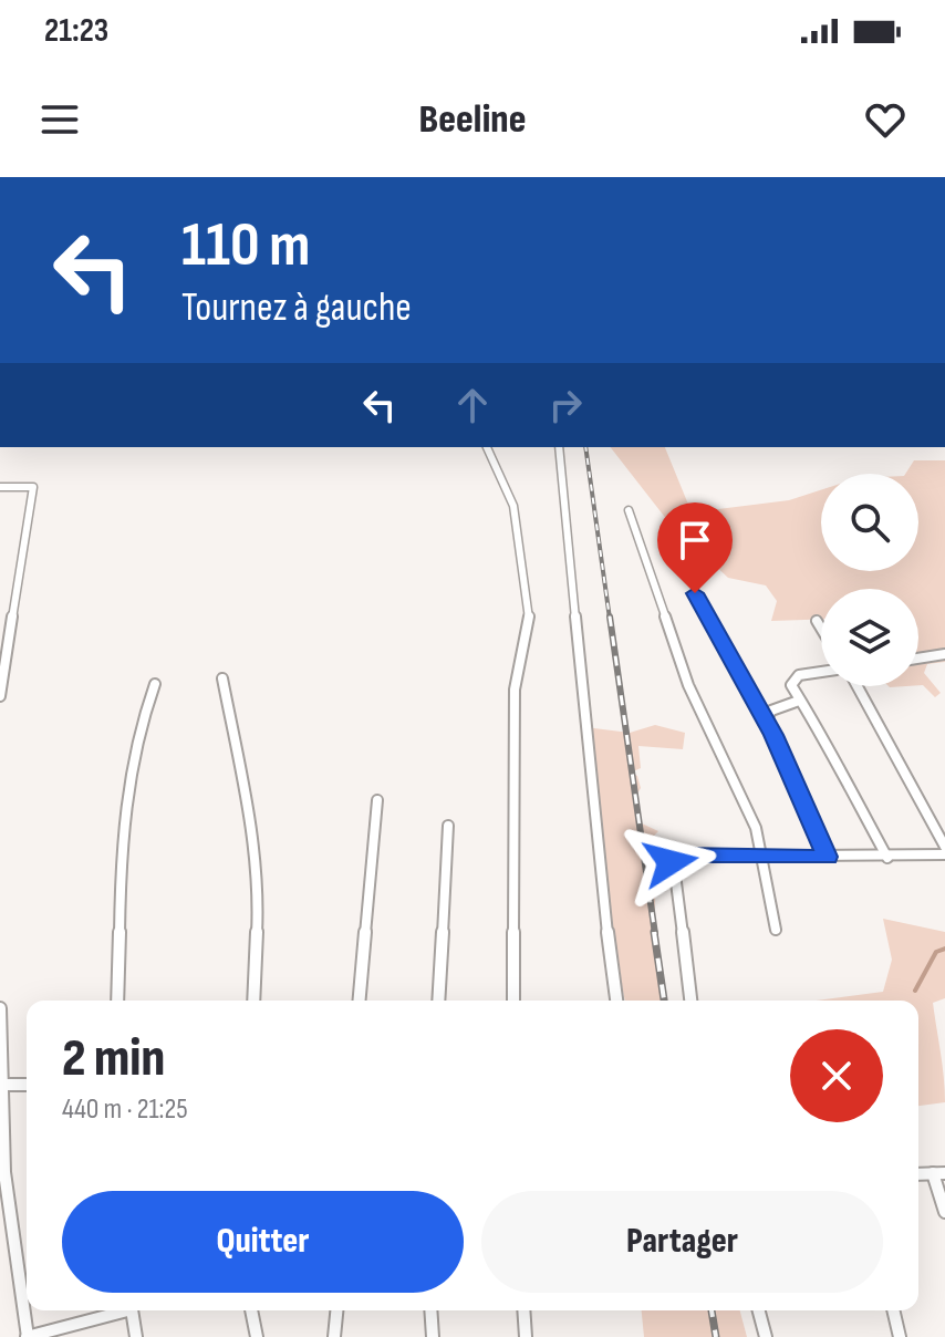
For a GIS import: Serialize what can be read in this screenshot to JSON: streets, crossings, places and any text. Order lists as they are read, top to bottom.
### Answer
{
  "page": {
    "status": "21:23",
    "header": "Beeline",
    "turn": ["110 m", "Tournez à gauche"],
    "heading": ["2 min", "440 m · 21:25"],
    "buttons": ["Quitter", "Partager"]
  }
}
